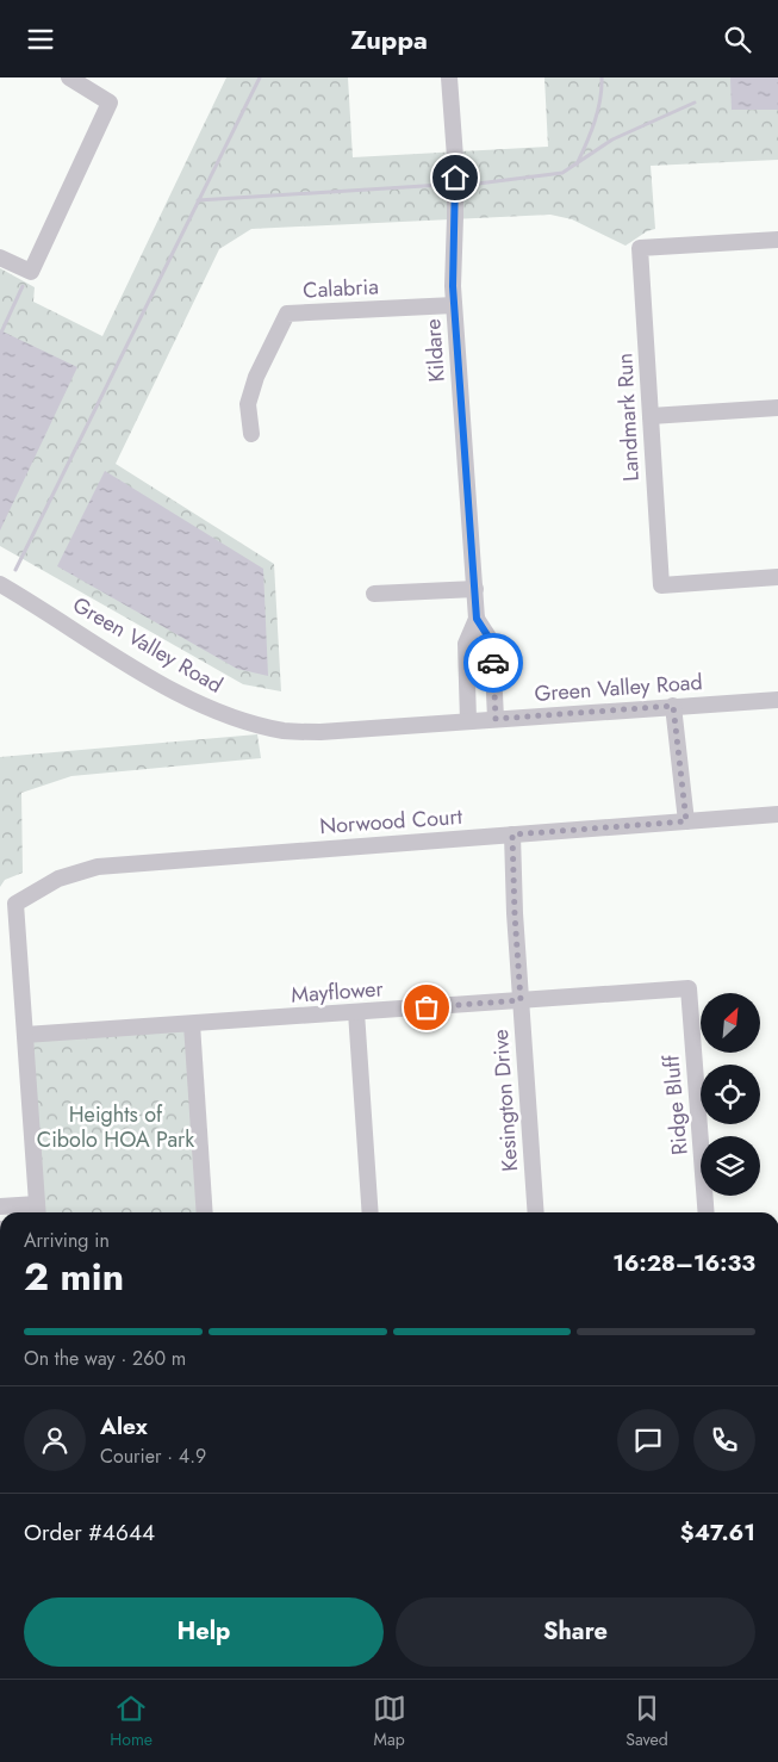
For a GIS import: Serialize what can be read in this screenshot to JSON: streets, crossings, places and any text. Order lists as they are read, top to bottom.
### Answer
{
  "streets": {
    "street": [
      "Calabria",
      "Kildare",
      "Landmark Run",
      "Green Valley Road",
      "Norwood Court",
      "Mayflower",
      "Kesington Drive",
      "Ridge Bluff"
    ]
  },
  "crossings": [
    ["Calabria", "Kildare"],
    ["Kildare", "Green Valley Road"],
    ["Norwood Court", "Mayflower"],
    ["Norwood Court", "Kesington Drive"],
    ["Mayflower", "Kesington Drive"],
    ["Mayflower", "Ridge Bluff"]
  ],
  "parks": ["Heights of Cibolo HOA Park"],
  "north": "top right",
  "page": {
    "header": "Zuppa",
    "heading": ["2 min", "Arriving in", "16:28–16:33"],
    "panel": [
      "Alex",
      "Courier · 4.9",
      "Order #4644",
      "$47.61"
    ],
    "bar": "On the way · 260 m",
    "buttons": ["Help", "Share"],
    "tabs": ["Home", "Map", "Saved"]
  }
}
